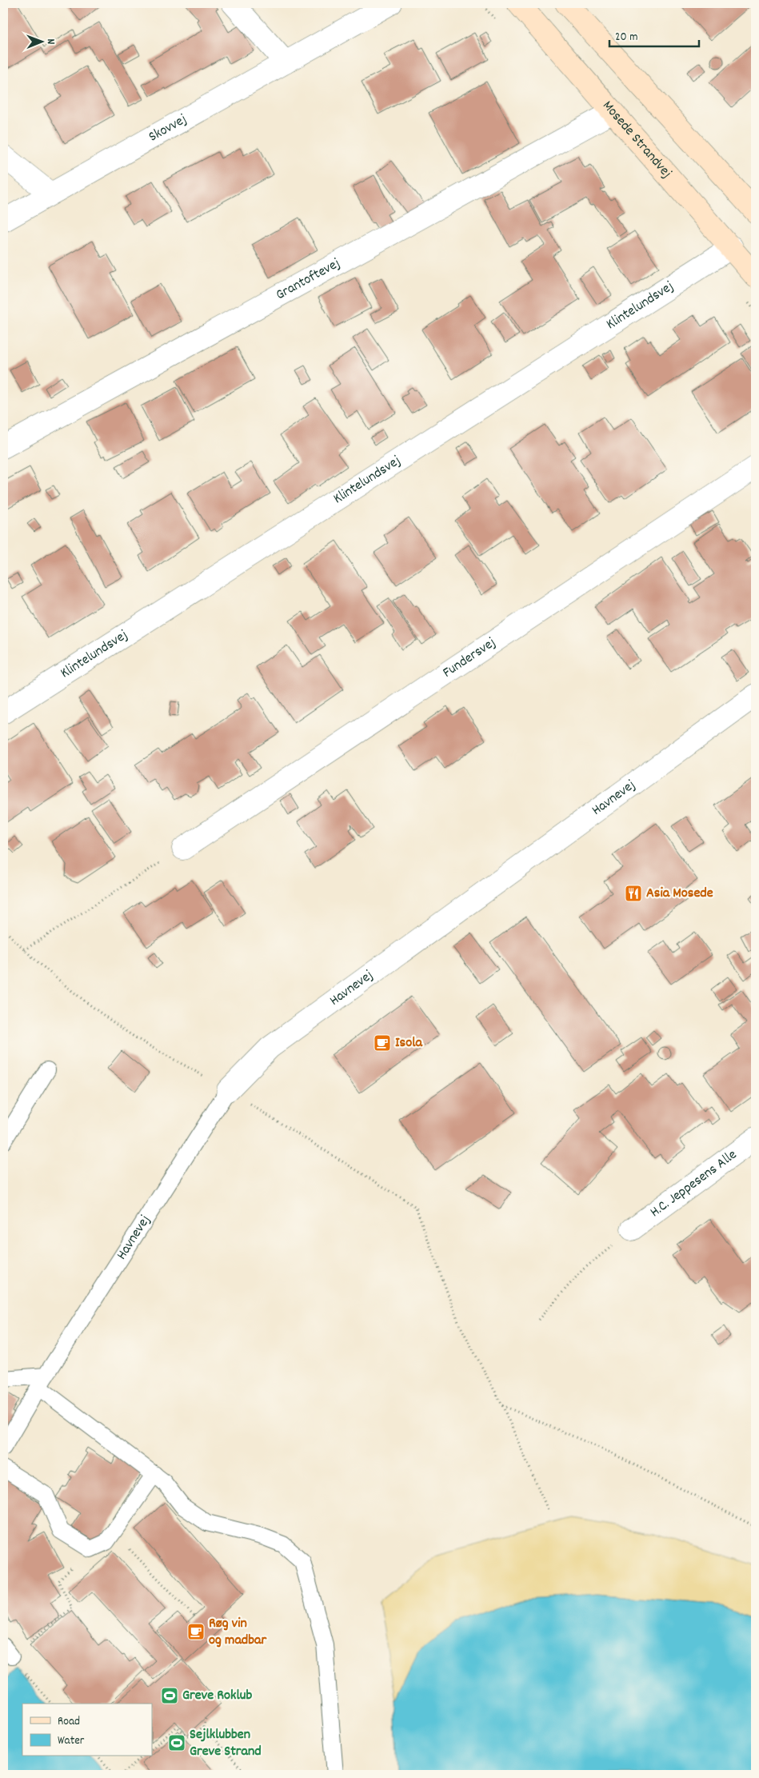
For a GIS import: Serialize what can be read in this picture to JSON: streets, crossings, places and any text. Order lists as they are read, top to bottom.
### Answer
{
  "streets": {
    "main road": ["Mosede Strandvej"],
    "street": [
      "Skovvej",
      "Grantoftevej",
      "Klintelundsvej",
      "Fundersvej",
      "Havnevej",
      "H.C. Jeppesens Alle"
    ]
  },
  "crossings": [
    ["Mosede Strandvej", "Grantoftevej"],
    ["Mosede Strandvej", "Klintelundsvej"]
  ],
  "places": {
    "restaurant": ["Asia Mosede"],
    "cafe": ["Isola", "Røg vin og madbar"],
    "sports": ["Greve Roklub", "Sejlklubben Greve Strand"]
  },
  "legend": ["Road", "Water"],
  "scale_bar": "20 m",
  "north": "right"
}
